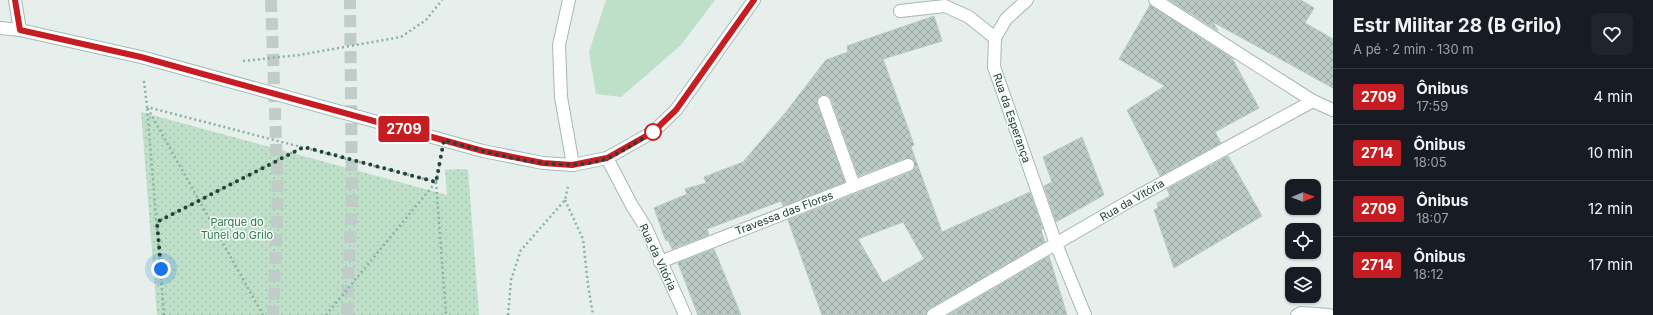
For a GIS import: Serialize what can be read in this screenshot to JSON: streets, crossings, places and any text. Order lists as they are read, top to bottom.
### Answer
{
  "streets": {
    "street": ["Rua da Esperança", "Rua da Vitória", "Travessa das Flores"]
  },
  "crossings": [
    ["Rua da Esperança", "Rua da Vitória"],
    ["Rua da Vitória", "Travessa das Flores"]
  ],
  "parks": ["Parque do Túnel do Grilo"],
  "lines": ["bus line 2709"],
  "north": "right",
  "page": {
    "on_map": "2709",
    "heading": ["Estr Militar 28 (B Grilo)", "A pé · 2 min · 130 m"],
    "list": [
      {
        "mark": "2709",
        "name": "Ônibus",
        "note": "17:59",
        "value": "4 min"
      },
      {
        "mark": "2714",
        "name": "Ônibus",
        "note": "18:05",
        "value": "10 min"
      },
      {
        "mark": "2709",
        "name": "Ônibus",
        "note": "18:07",
        "value": "12 min"
      },
      {
        "mark": "2714",
        "name": "Ônibus",
        "note": "18:12",
        "value": "17 min"
      }
    ]
  }
}
